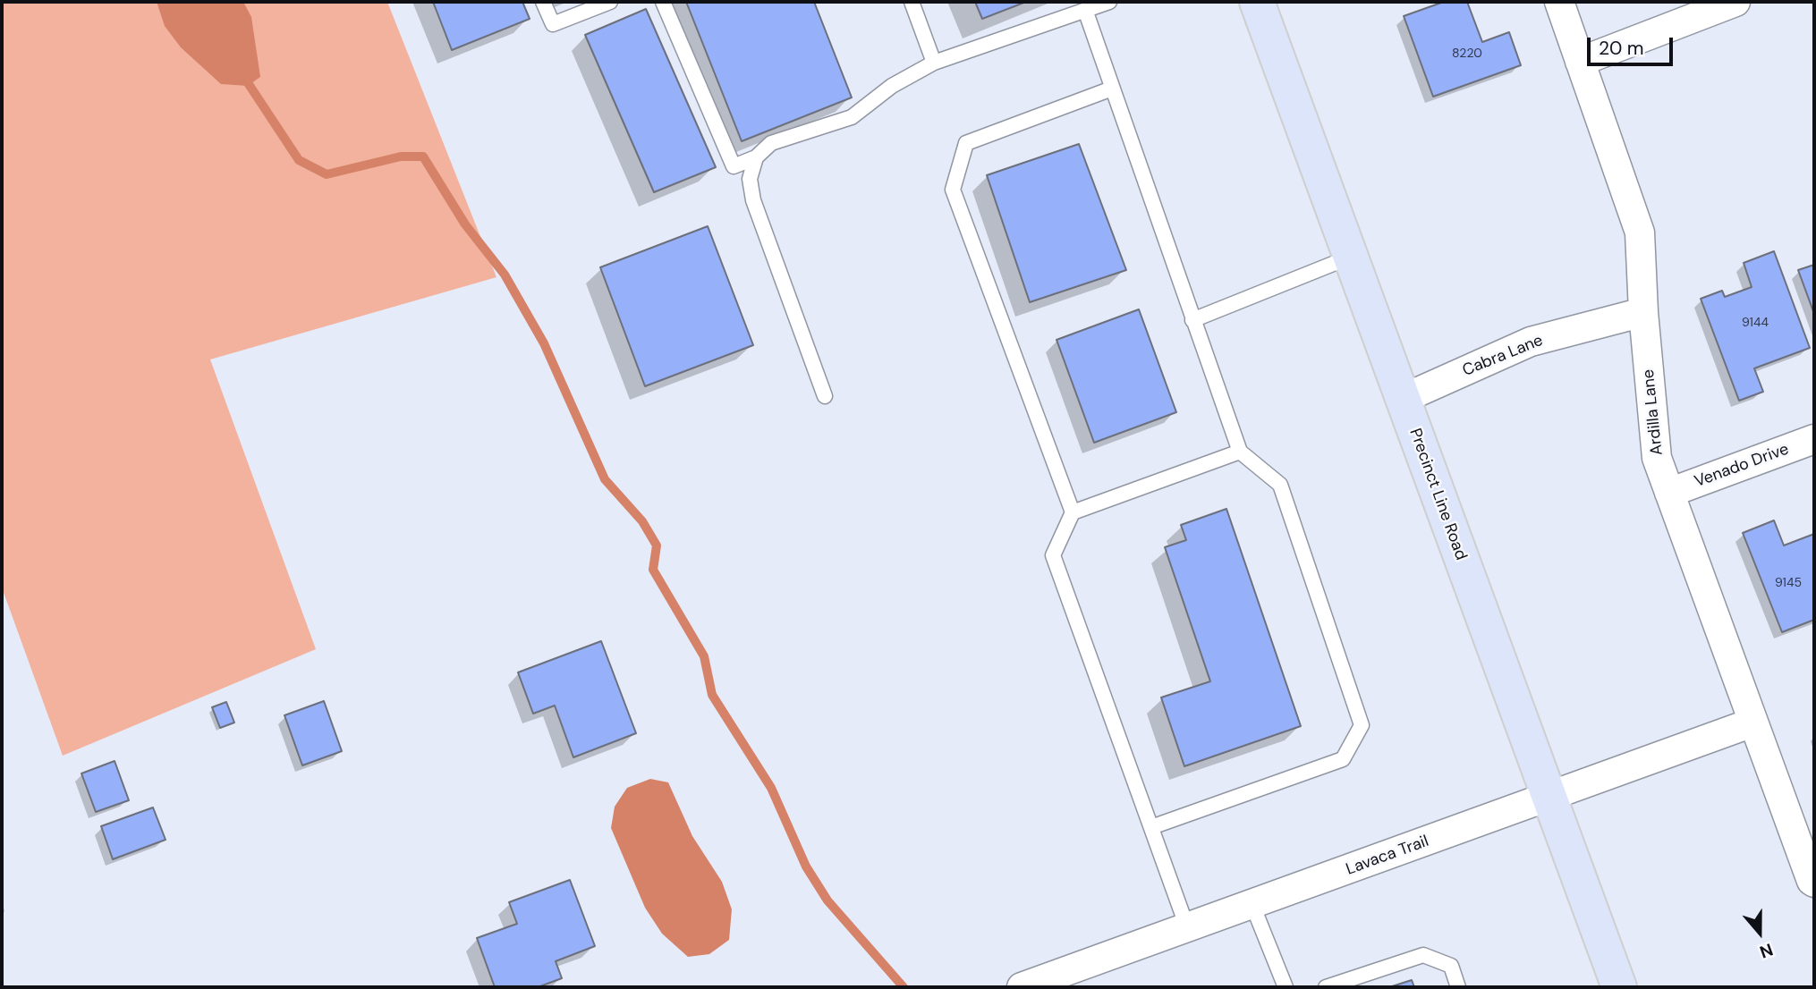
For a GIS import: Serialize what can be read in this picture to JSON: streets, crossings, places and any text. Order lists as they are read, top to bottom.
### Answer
{
  "streets": {
    "main road": ["Precinct Line Road"],
    "street": [
      "Cabra Lane",
      "Ardilla Lane",
      "Venado Drive",
      "Lavaca Trail"
    ]
  },
  "crossings": [
    ["Cabra Lane", "Ardilla Lane"],
    ["Cabra Lane", "Precinct Line Road"],
    ["Ardilla Lane", "Venado Drive"],
    ["Ardilla Lane", "Lavaca Trail"],
    ["Precinct Line Road", "Lavaca Trail"]
  ],
  "house_numbers": ["8220", "9144", "9145"],
  "scale_bar": "20 m",
  "north": "bottom"
}
